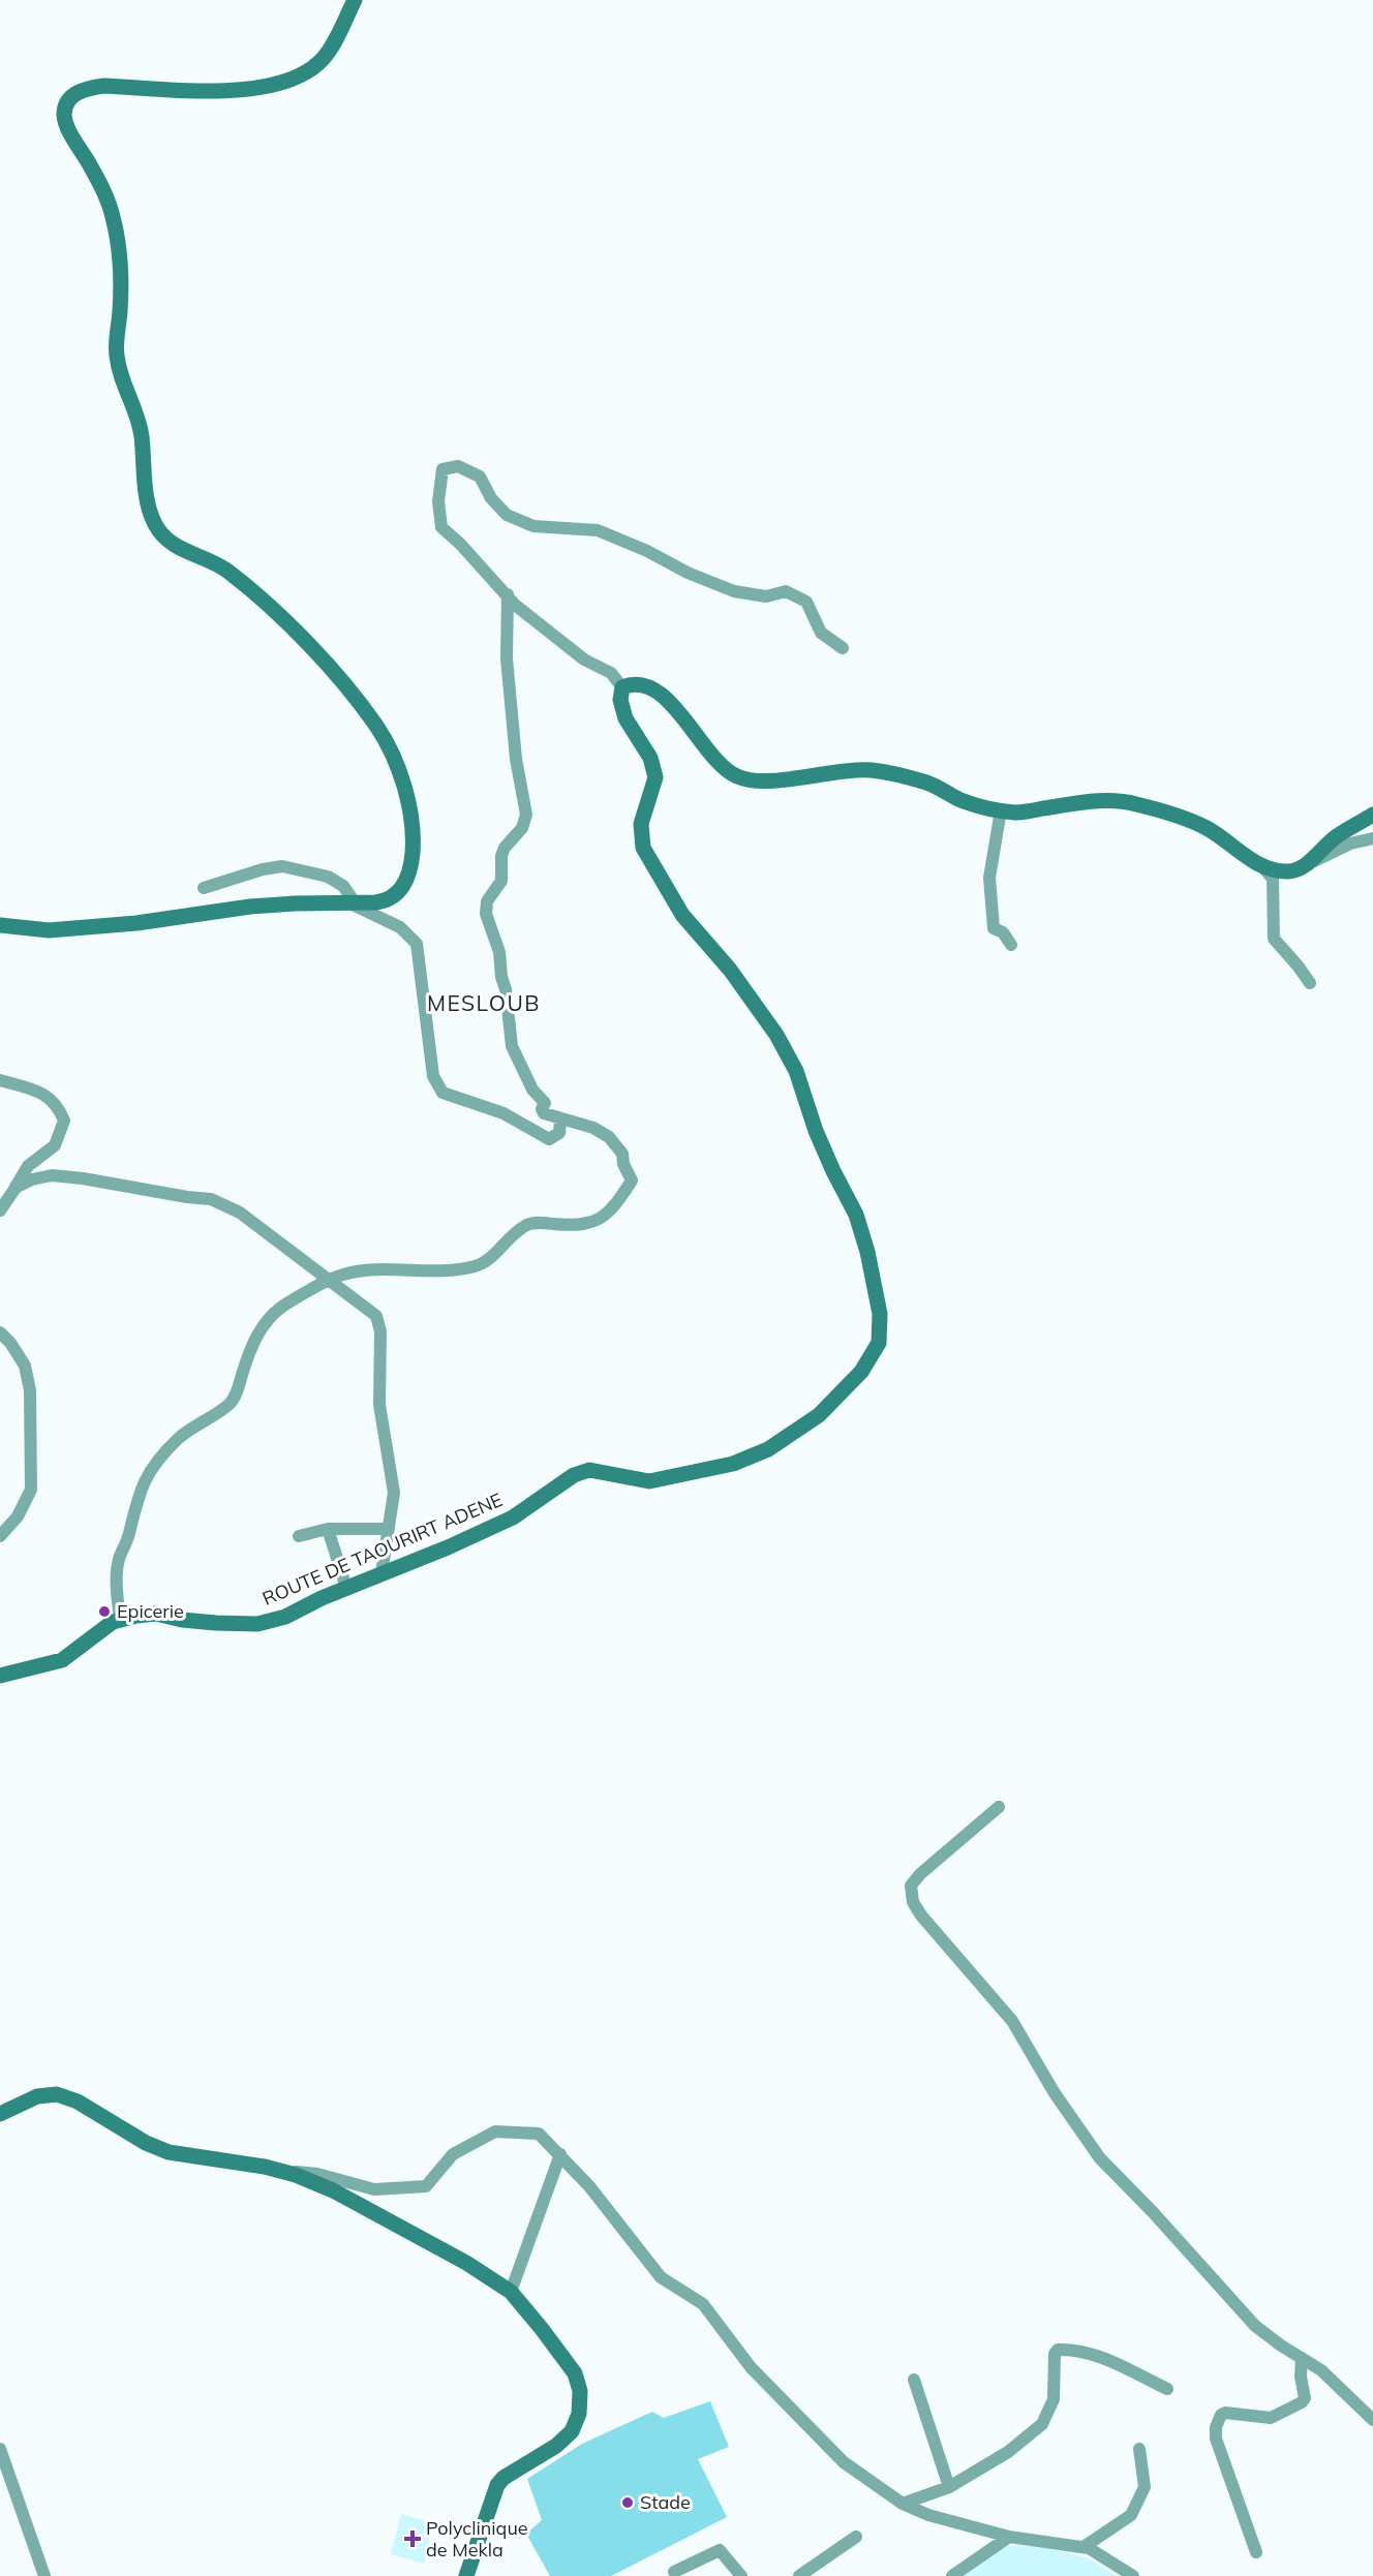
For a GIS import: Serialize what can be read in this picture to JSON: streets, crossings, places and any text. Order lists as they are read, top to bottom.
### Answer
{
  "streets": {
    "main road": ["ROUTE DE TAOURIRT ADENE"]
  },
  "districts": ["MESLOUB"],
  "places": {
    "other": ["Epicerie", "Stade"],
    "health": ["Polyclinique de Mekla"]
  }
}
